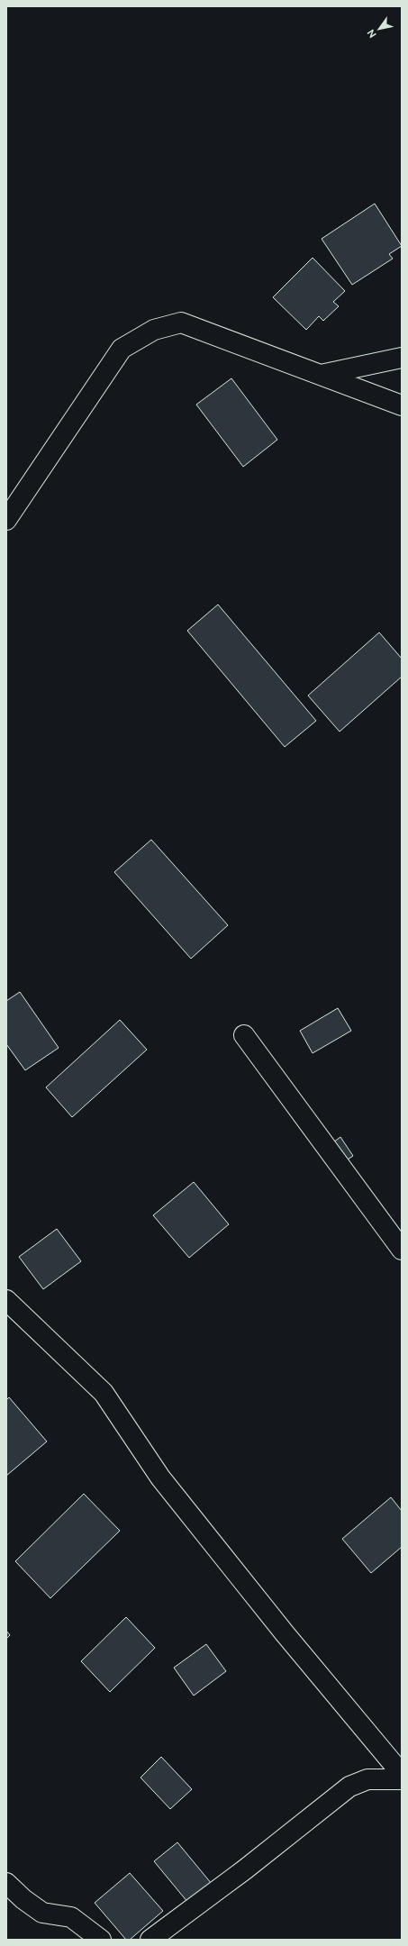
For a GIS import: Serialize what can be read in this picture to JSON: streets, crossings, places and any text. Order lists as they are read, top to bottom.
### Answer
{
  "north": "bottom left"
}
